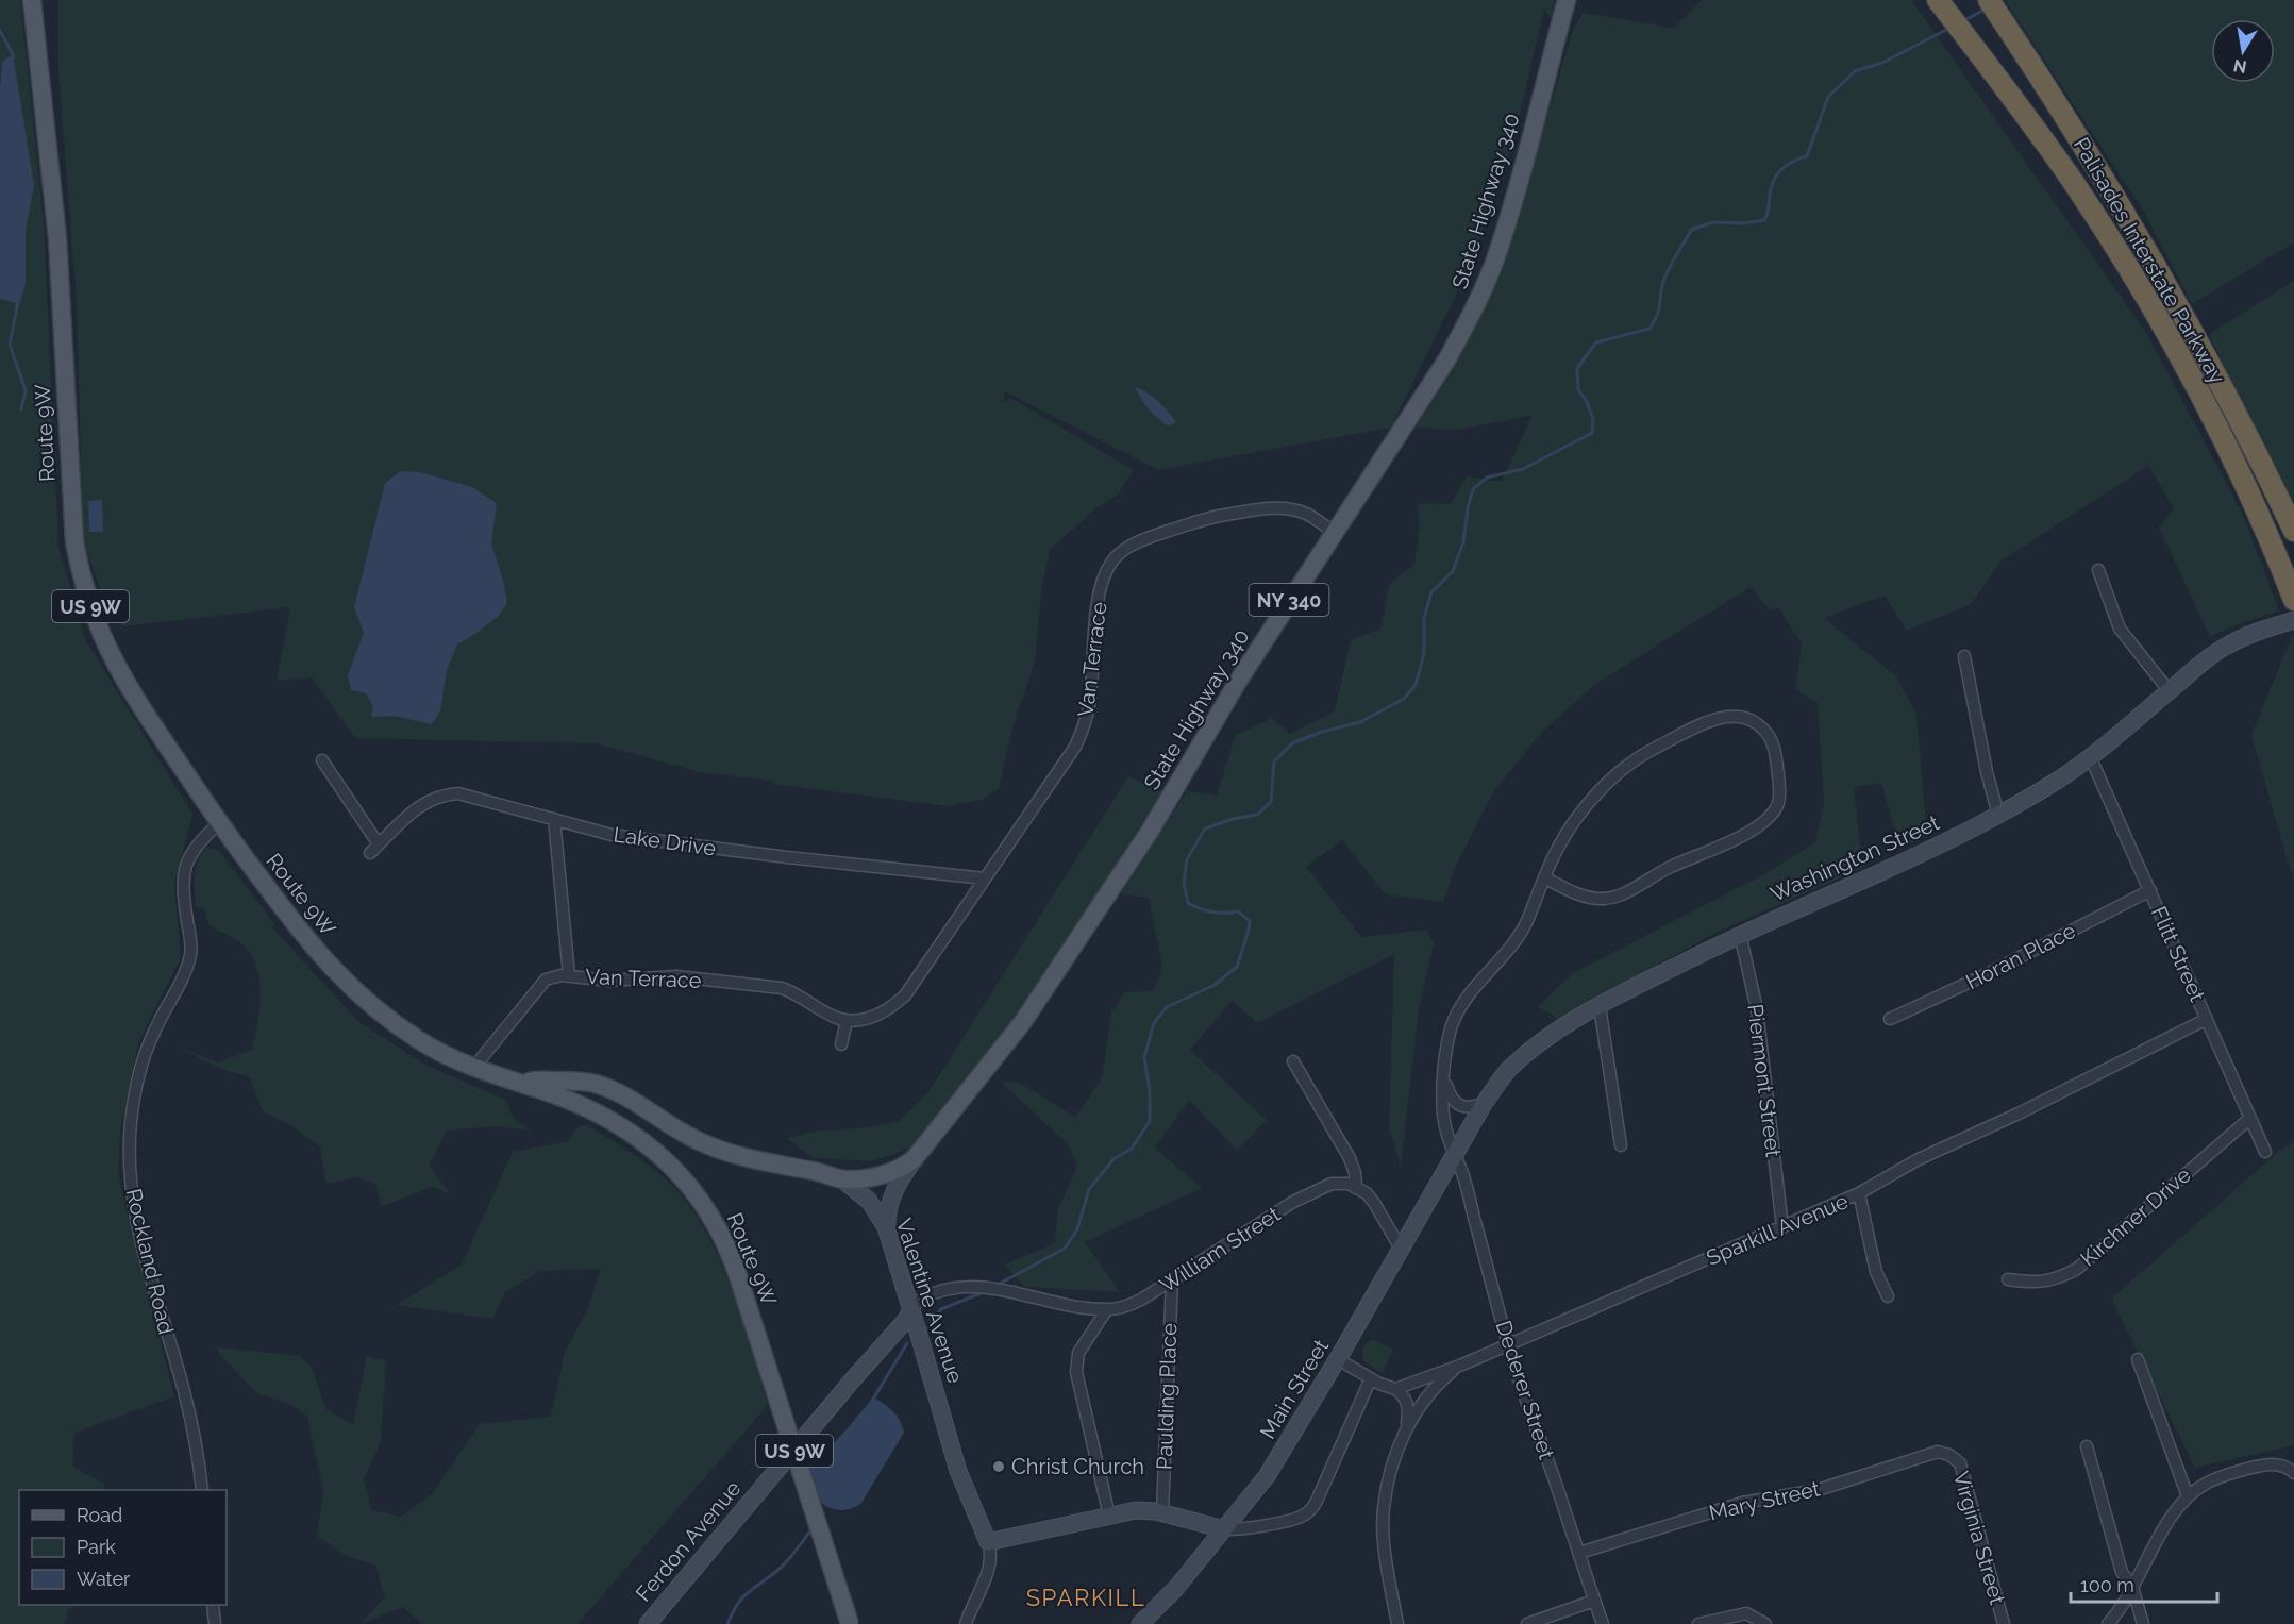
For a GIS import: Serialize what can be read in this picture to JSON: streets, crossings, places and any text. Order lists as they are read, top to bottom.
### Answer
{
  "streets": {
    "highway": ["Palisades Interstate Parkway"],
    "main road": [
      "State Highway 340",
      "Route 9W",
      "NY 340",
      "US 9W",
      "Washington Street",
      "Valentine Avenue",
      "Main Street",
      "Ferdon Avenue"
    ],
    "street": [
      "Van Terrace",
      "Lake Drive",
      "Flitt Street",
      "Horan Place",
      "Piermont Street",
      "Kirchner Drive",
      "Sparkill Avenue",
      "William Street",
      "Rockland Road",
      "Dederer Street",
      "Paulding Place",
      "Mary Street",
      "Virginia Street"
    ]
  },
  "crossings": [
    ["State Highway 340", "Van Terrace"],
    ["State Highway 340", "Valentine Avenue"],
    ["Route 9W", "Van Terrace"],
    ["Route 9W", "Rockland Road"],
    ["Route 9W", "Valentine Avenue"],
    ["Van Terrace", "Lake Drive"],
    ["Washington Street", "Flitt Street"],
    ["Washington Street", "Piermont Street"],
    ["Washington Street", "Main Street"],
    ["Washington Street", "Dederer Street"],
    ["Flitt Street", "Horan Place"],
    ["Flitt Street", "Kirchner Drive"],
    ["Flitt Street", "Sparkill Avenue"],
    ["Piermont Street", "Sparkill Avenue"],
    ["Sparkill Avenue", "Dederer Street"],
    ["William Street", "Valentine Avenue"],
    ["William Street", "Paulding Place"],
    ["William Street", "Ferdon Avenue"],
    ["Valentine Avenue", "Ferdon Avenue"],
    ["Main Street", "Dederer Street"],
    ["Dederer Street", "Mary Street"],
    ["Mary Street", "Virginia Street"]
  ],
  "districts": ["SPARKILL"],
  "places": ["Christ Church"],
  "legend": ["Road", "Park", "Water"],
  "scale_bar": "100 m",
  "north": "bottom"
}
